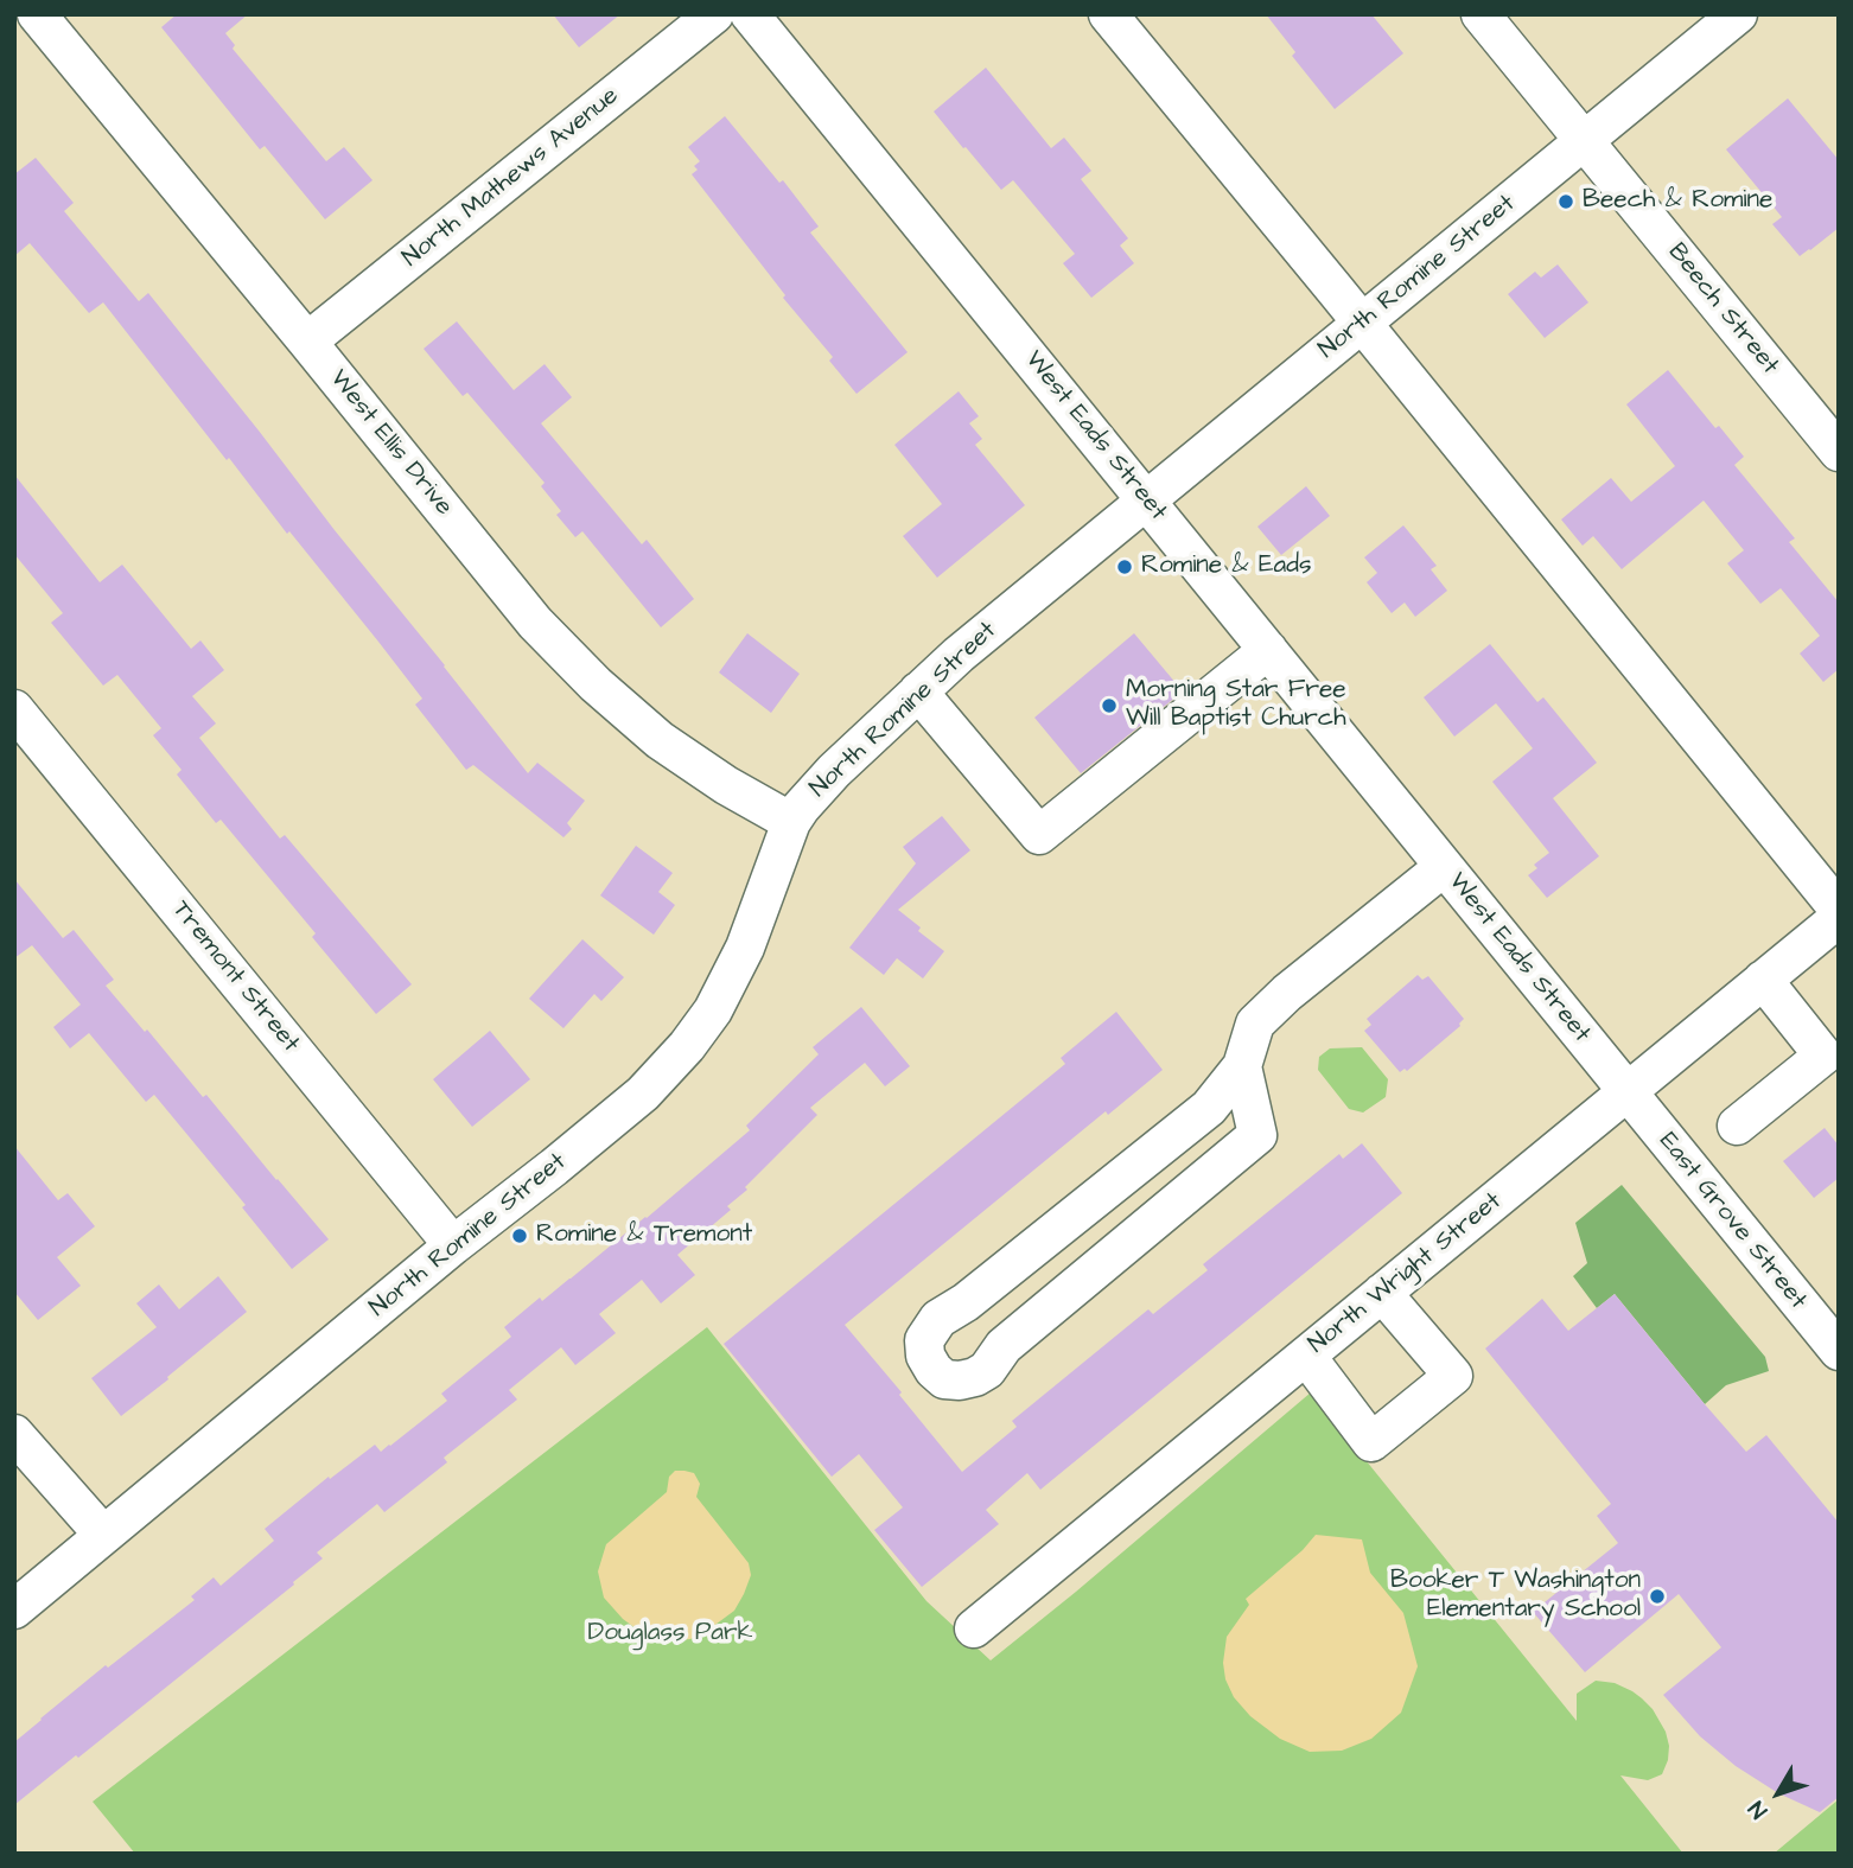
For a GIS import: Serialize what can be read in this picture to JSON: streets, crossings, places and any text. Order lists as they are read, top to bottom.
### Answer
{
  "streets": {
    "street": [
      "North Mathews Avenue",
      "North Romine Street",
      "Beech Street",
      "West Eads Street",
      "West Ellis Drive",
      "Tremont Street",
      "East Grove Street",
      "North Wright Street"
    ]
  },
  "crossings": [
    ["North Mathews Avenue", "West Ellis Drive"],
    ["North Romine Street", "Beech Street"],
    ["North Romine Street", "West Eads Street"],
    ["North Romine Street", "West Ellis Drive"],
    ["North Romine Street", "Tremont Street"],
    ["West Eads Street", "East Grove Street"],
    ["West Eads Street", "North Wright Street"],
    ["East Grove Street", "North Wright Street"]
  ],
  "parks": ["Douglass Park"],
  "places": [
    "Beech & Romine",
    "Romine & Eads",
    "Morning Star Free Will Baptist Church",
    "Romine & Tremont",
    "Booker T Washington Elementary School"
  ],
  "north": "bottom left"
}
